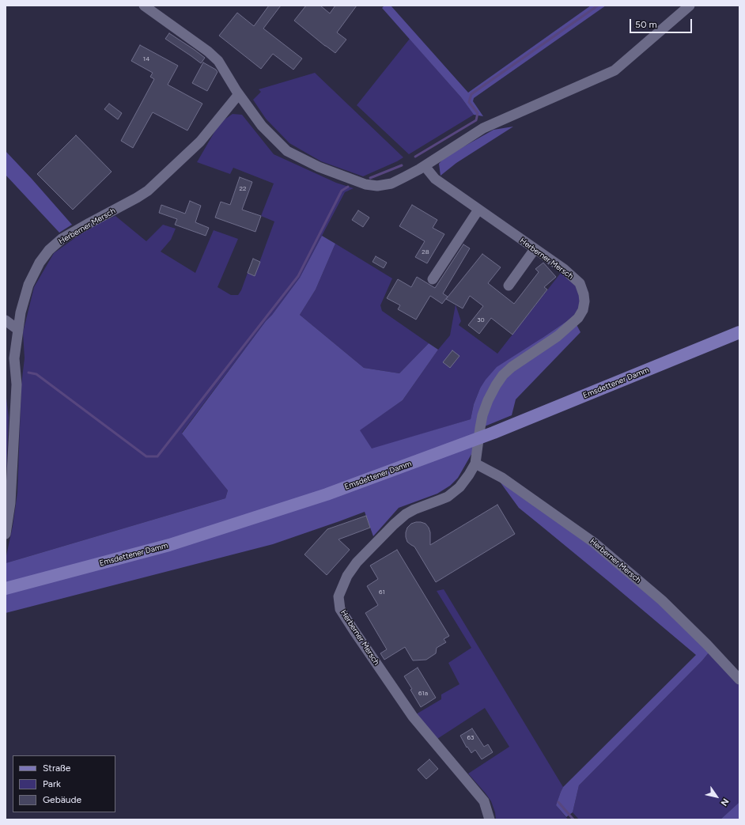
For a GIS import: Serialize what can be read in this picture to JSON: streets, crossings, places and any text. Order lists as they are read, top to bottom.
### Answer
{
  "streets": {
    "main road": ["Emsdettener Damm"],
    "street": ["Herberner Mersch"]
  },
  "house_numbers": [
    "14",
    "22",
    "28",
    "30",
    "61",
    "61a",
    "63"
  ],
  "legend": ["Straße", "Park", "Gebäude"],
  "scale_bar": "50 m",
  "north": "bottom right"
}
